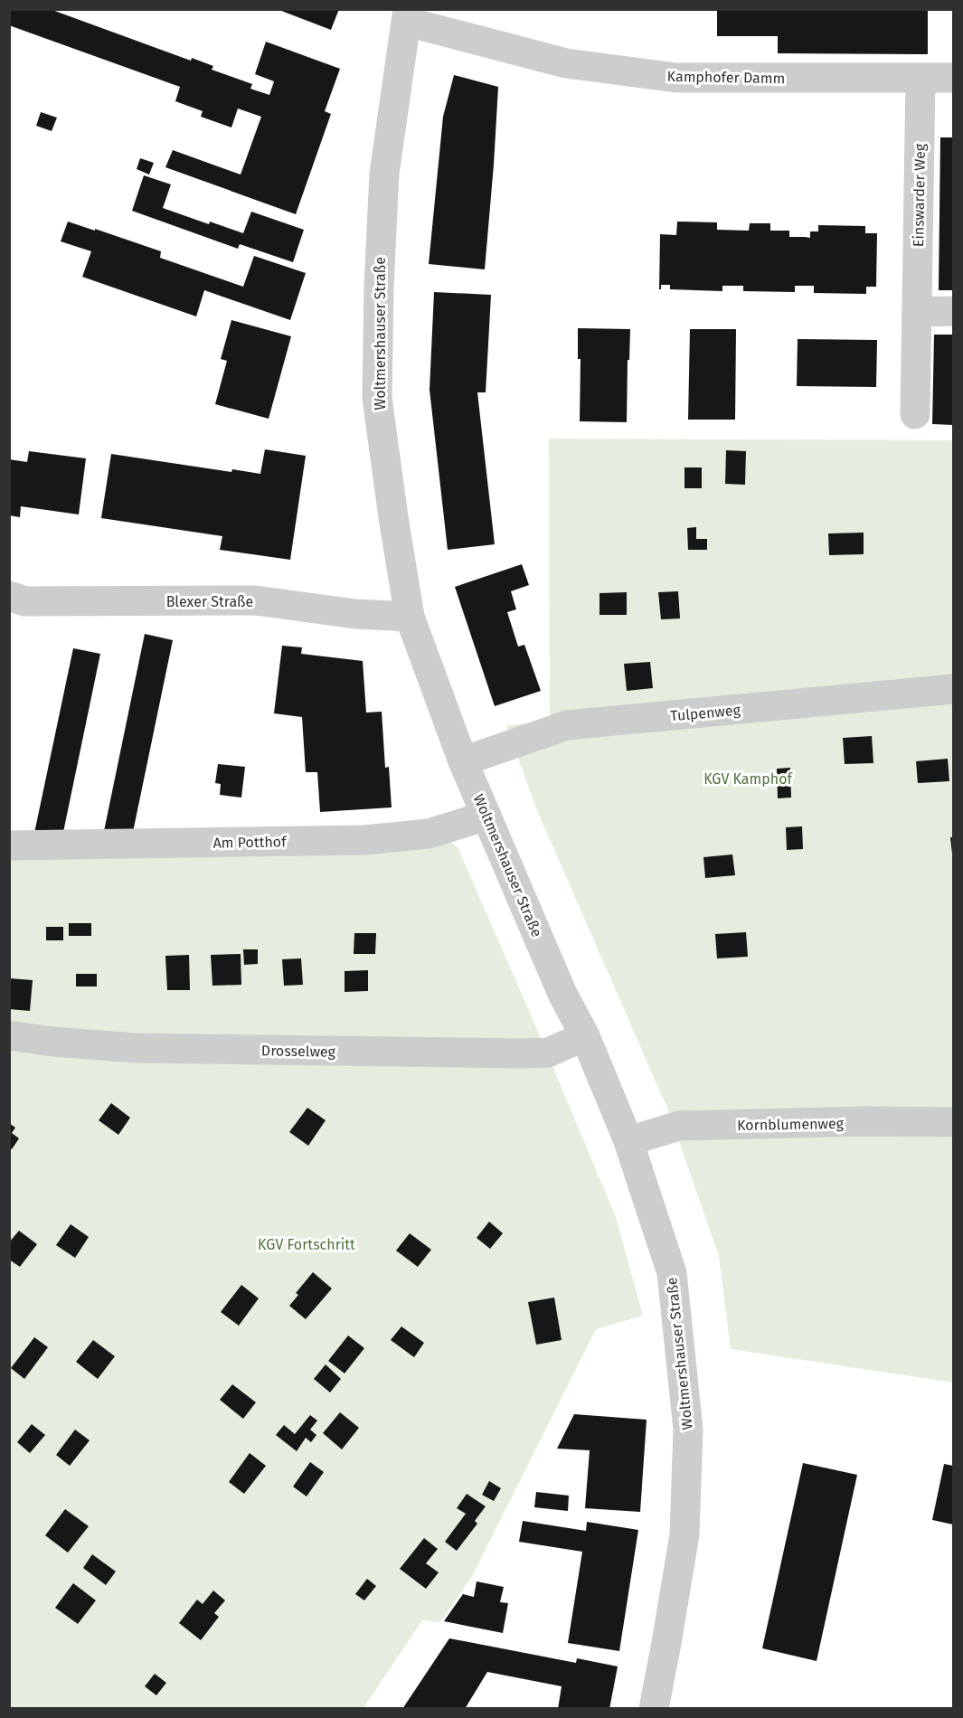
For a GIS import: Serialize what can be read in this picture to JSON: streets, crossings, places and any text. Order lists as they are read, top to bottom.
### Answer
{
  "streets": {
    "street": [
      "Kamphofer Damm",
      "Einswarder Weg",
      "Woltmershauser Straße",
      "Blexer Straße",
      "Tulpenweg",
      "Am Potthof",
      "Drosselweg",
      "Kornblumenweg"
    ]
  },
  "crossings": [
    ["Kamphofer Damm", "Einswarder Weg"],
    ["Kamphofer Damm", "Woltmershauser Straße"],
    ["Woltmershauser Straße", "Blexer Straße"],
    ["Woltmershauser Straße", "Tulpenweg"],
    ["Woltmershauser Straße", "Am Potthof"],
    ["Woltmershauser Straße", "Drosselweg"],
    ["Woltmershauser Straße", "Kornblumenweg"]
  ],
  "parks": ["KGV Kamphof", "KGV Fortschritt"]
}
